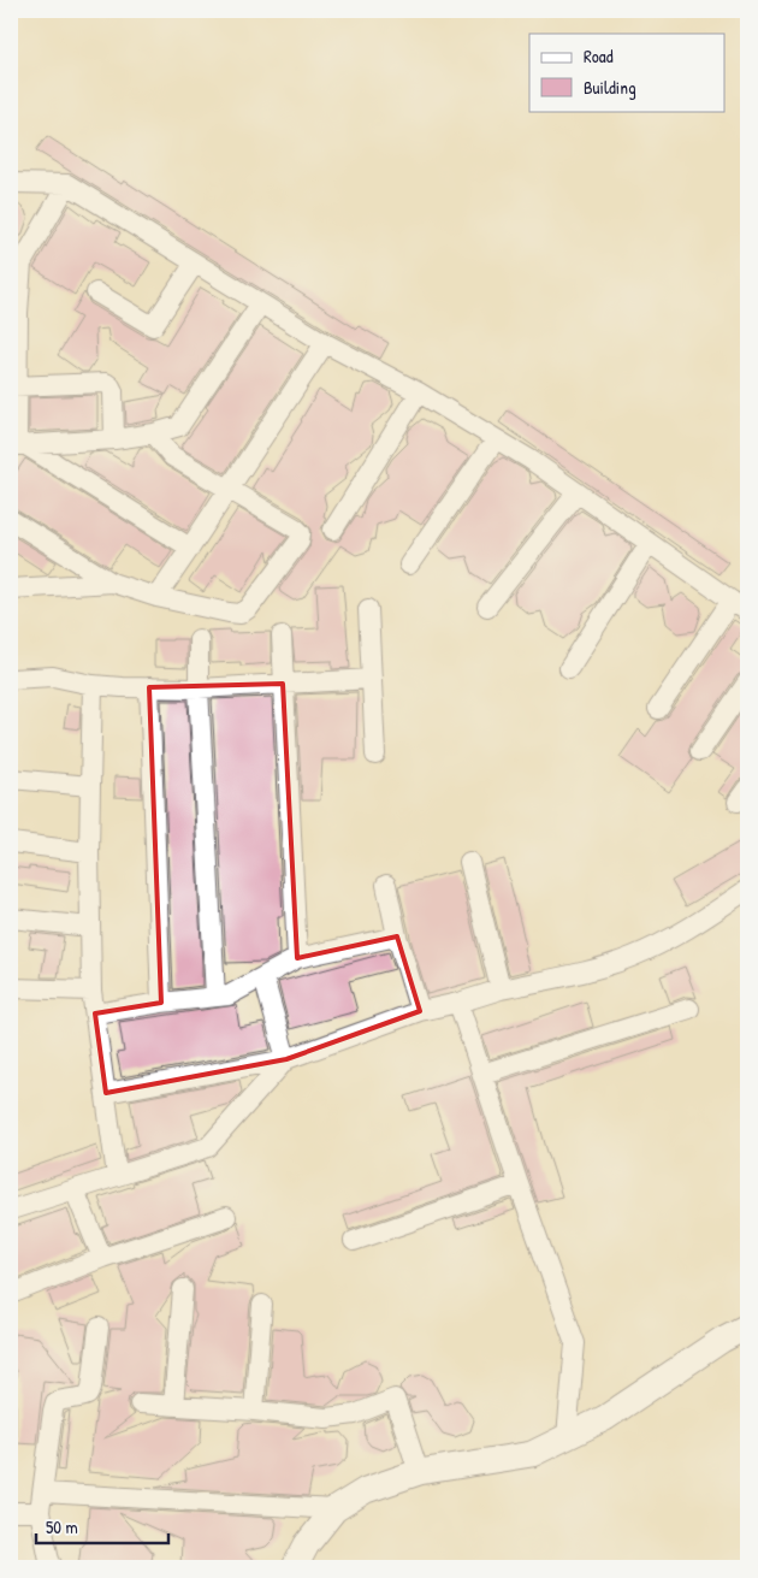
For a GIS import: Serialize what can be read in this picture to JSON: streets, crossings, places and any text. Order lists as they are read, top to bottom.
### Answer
{
  "legend": ["Road", "Building"],
  "scale_bar": "50 m"
}
